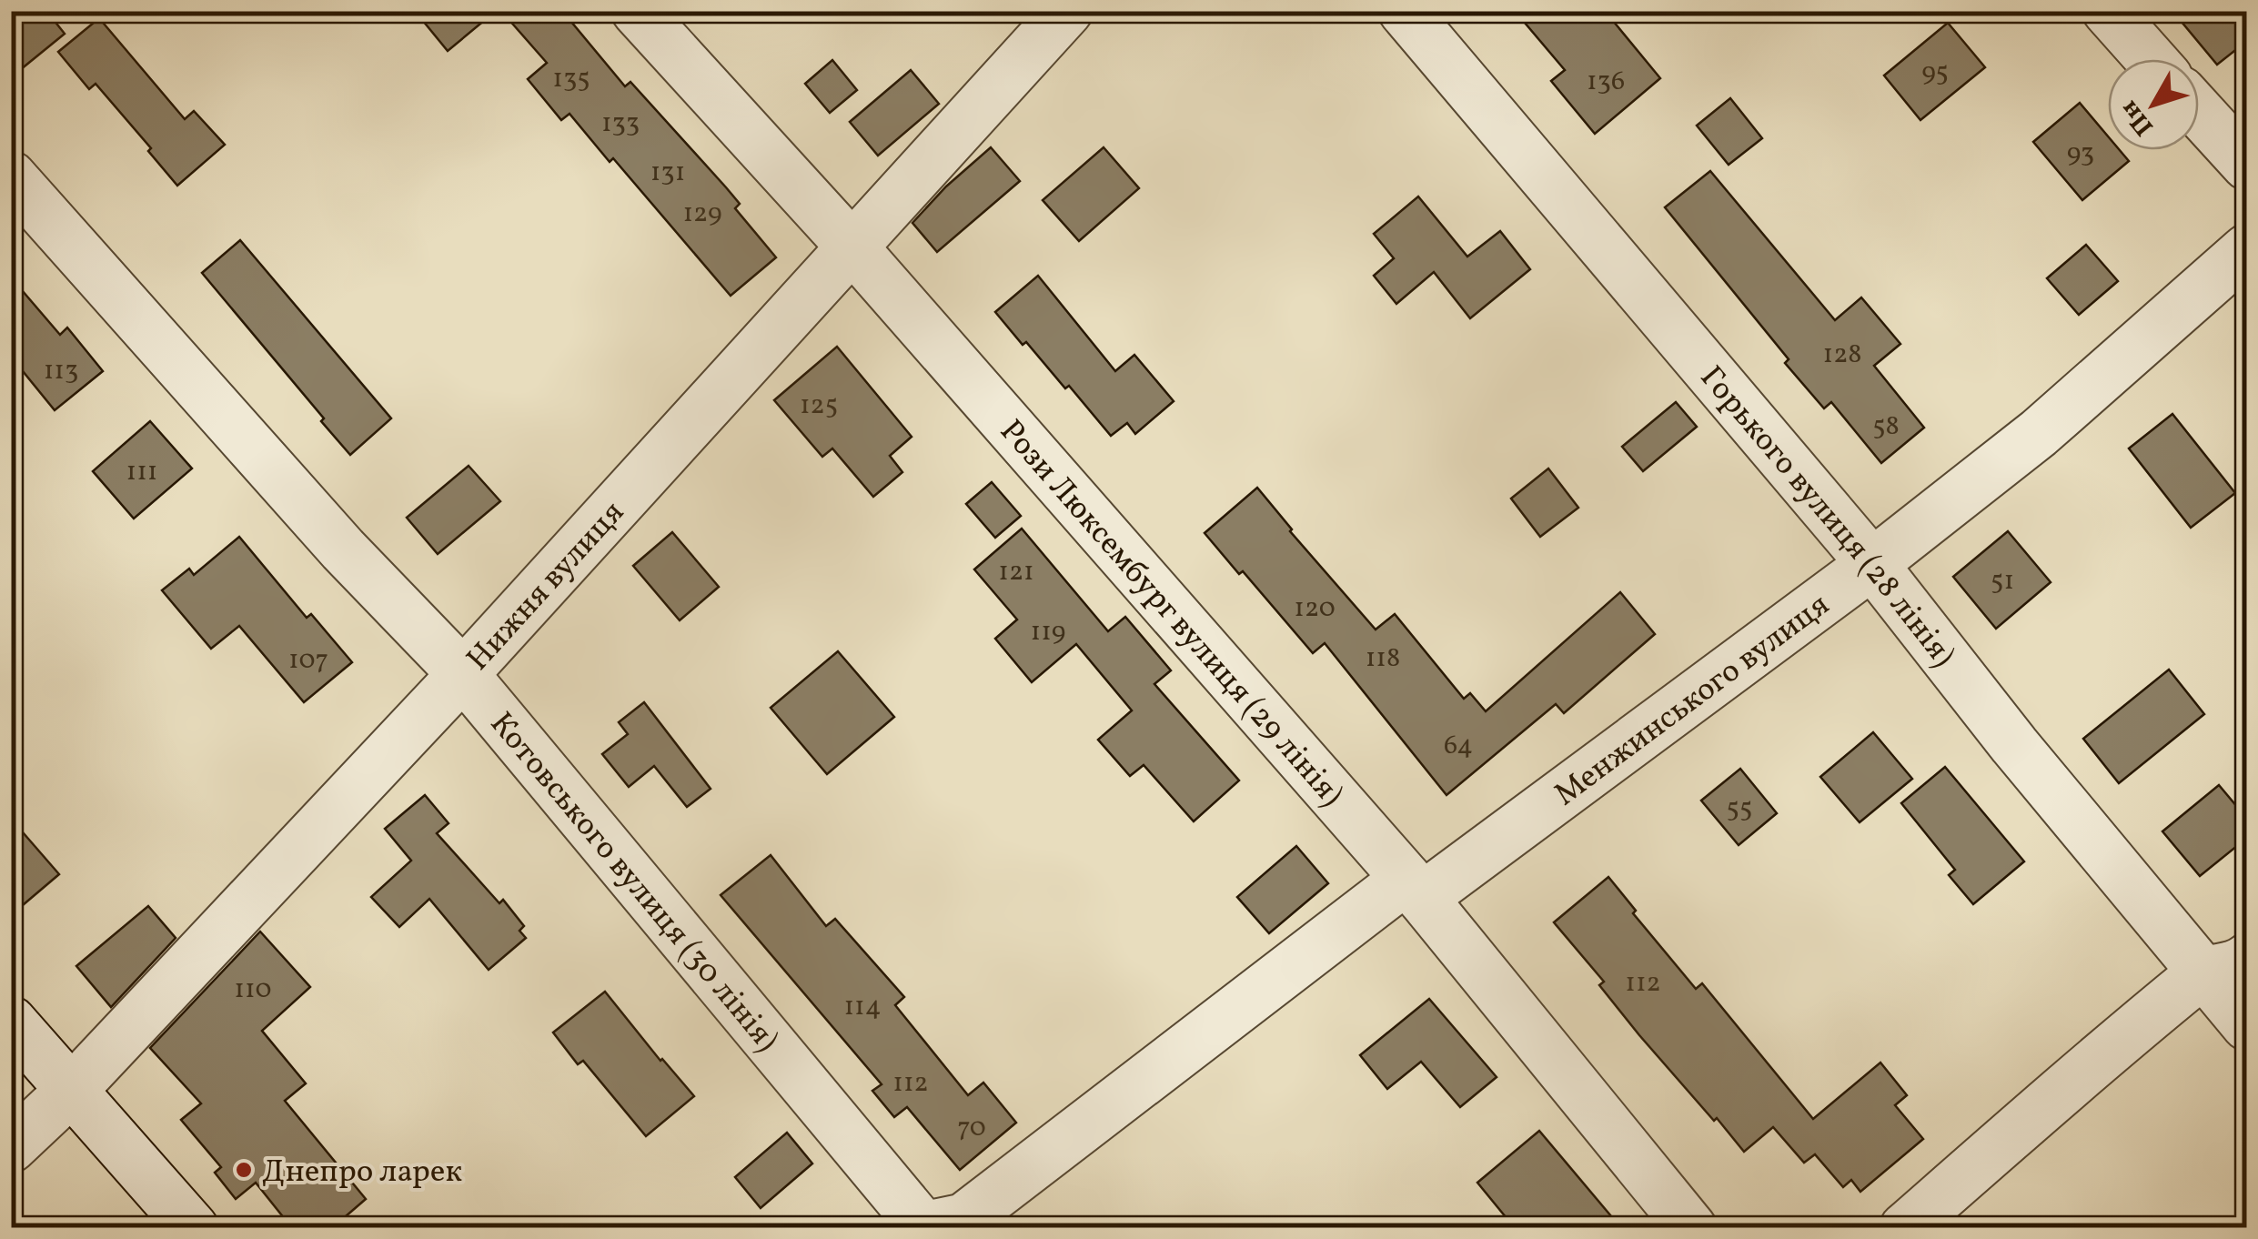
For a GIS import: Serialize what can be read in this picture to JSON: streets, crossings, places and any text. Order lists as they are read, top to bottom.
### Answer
{
  "streets": {
    "street": [
      "Горького вулиця (28 лiнiя)",
      "Нижня вулиця",
      "Рози Люксембург вулиця (29 лiнiя)",
      "Менжинського вулиця",
      "Котовського вулиця (30 лiнiя)"
    ]
  },
  "crossings": [
    ["Горького вулиця (28 лiнiя)", "Менжинського вулиця"],
    ["Нижня вулиця", "Рози Люксембург вулиця (29 лiнiя)"],
    ["Нижня вулиця", "Котовського вулиця (30 лiнiя)"],
    ["Рози Люксембург вулиця (29 лiнiя)", "Менжинського вулиця"],
    ["Менжинського вулиця", "Котовського вулиця (30 лiнiя)"]
  ],
  "places": ["Днепро ларек"],
  "house_numbers": [
    "95",
    "135",
    "136",
    "133",
    "93",
    "131",
    "129",
    "128",
    "113",
    "125",
    "58",
    "111",
    "121",
    "51",
    "120",
    "119",
    "118",
    "107",
    "64",
    "55",
    "112",
    "110",
    "114",
    "112",
    "70"
  ],
  "north": "bottom left"
}
